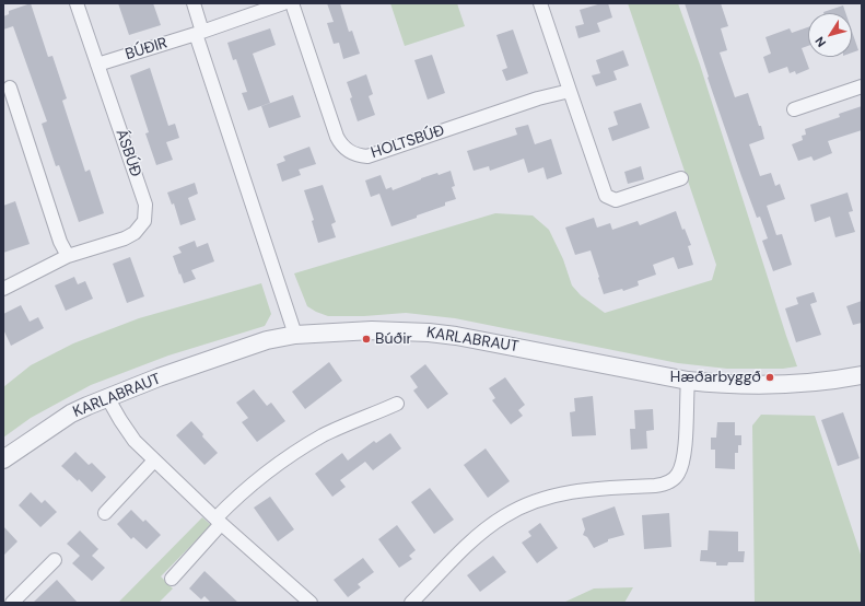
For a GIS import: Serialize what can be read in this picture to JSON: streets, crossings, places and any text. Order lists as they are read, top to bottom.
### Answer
{
  "streets": {
    "street": [
      "BÚÐIR",
      "HOLTSBÚÐ",
      "ÁSBÚÐ",
      "KARLABRAUT"
    ]
  },
  "crossings": [
    ["BÚÐIR", "ÁSBÚÐ"]
  ],
  "places": ["Búðir", "Hæðarbyggð"],
  "north": "bottom left"
}
